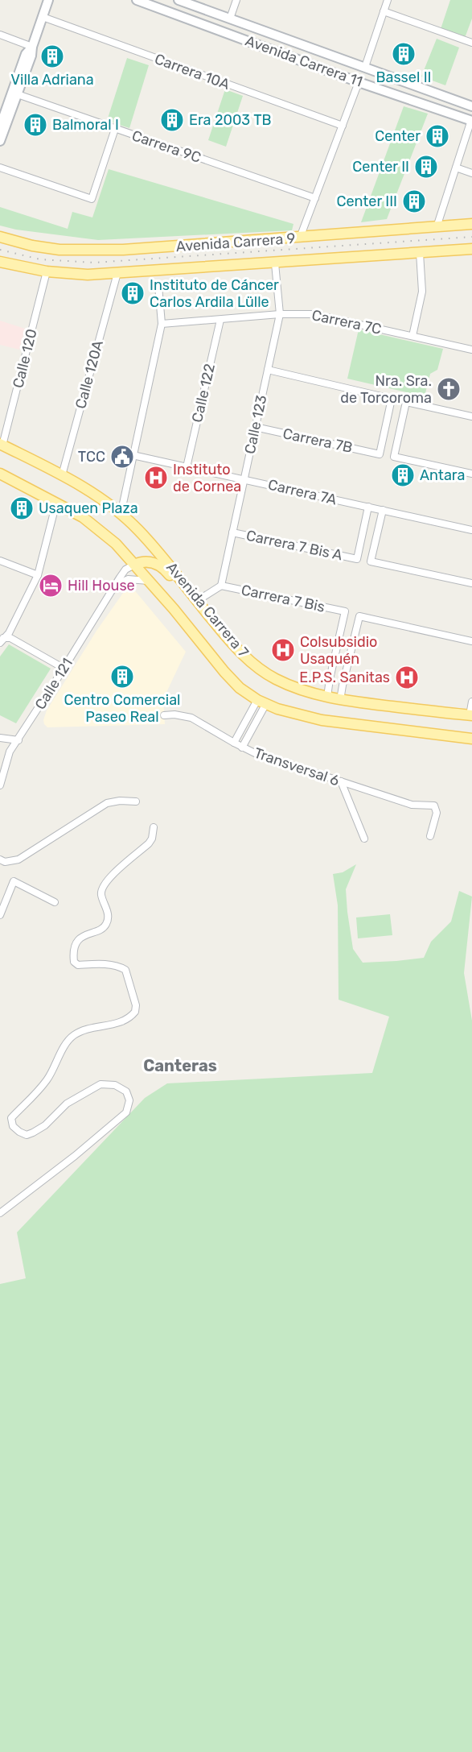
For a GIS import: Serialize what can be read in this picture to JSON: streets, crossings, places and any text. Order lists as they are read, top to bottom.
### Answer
{
  "streets": {
    "main road": ["Avenida Carrera 11", "Avenida Carrera 9", "Avenida Carrera 7"],
    "street": [
      "Carrera 10A",
      "Carrera 9C",
      "Carrera 7C",
      "Calle 120",
      "Calle 120A",
      "Calle 122",
      "Calle 123",
      "Carrera 7B",
      "Carrera 7A",
      "Carrera 7 Bis A",
      "Carrera 7 Bis",
      "Calle 121",
      "Transversal 6"
    ]
  },
  "crossings": [
    ["Avenida Carrera 9", "Calle 120"],
    ["Avenida Carrera 9", "Calle 120A"],
    ["Avenida Carrera 9", "Calle 123"],
    ["Carrera 7C", "Calle 122"],
    ["Carrera 7C", "Calle 123"],
    ["Calle 120", "Avenida Carrera 7"],
    ["Calle 120A", "Avenida Carrera 7"],
    ["Calle 122", "Carrera 7A"],
    ["Calle 123", "Carrera 7B"],
    ["Calle 123", "Carrera 7A"],
    ["Calle 123", "Carrera 7 Bis A"],
    ["Calle 123", "Carrera 7 Bis"],
    ["Carrera 7A", "Carrera 7 Bis A"],
    ["Carrera 7 Bis", "Avenida Carrera 7"],
    ["Avenida Carrera 7", "Calle 121"]
  ],
  "districts": ["Canteras"],
  "places": {
    "building": [
      "Bassel II",
      "Villa Adriana",
      "Era 2003 TB",
      "Balmoral I",
      "Center",
      "Center II",
      "Center III",
      "Instituto de Cáncer Carlos Ardila Lülle",
      "Antara",
      "Usaquen Plaza",
      "Centro Comercial Paseo Real"
    ],
    "church": ["Nra. Sra. de Torcoroma"],
    "public building": ["TCC"],
    "hospital": ["Instituto de Cornea", "Colsubsidio Usaquén", "E.P.S. Sanitas"],
    "hotel": ["Hill House"]
  }
}
